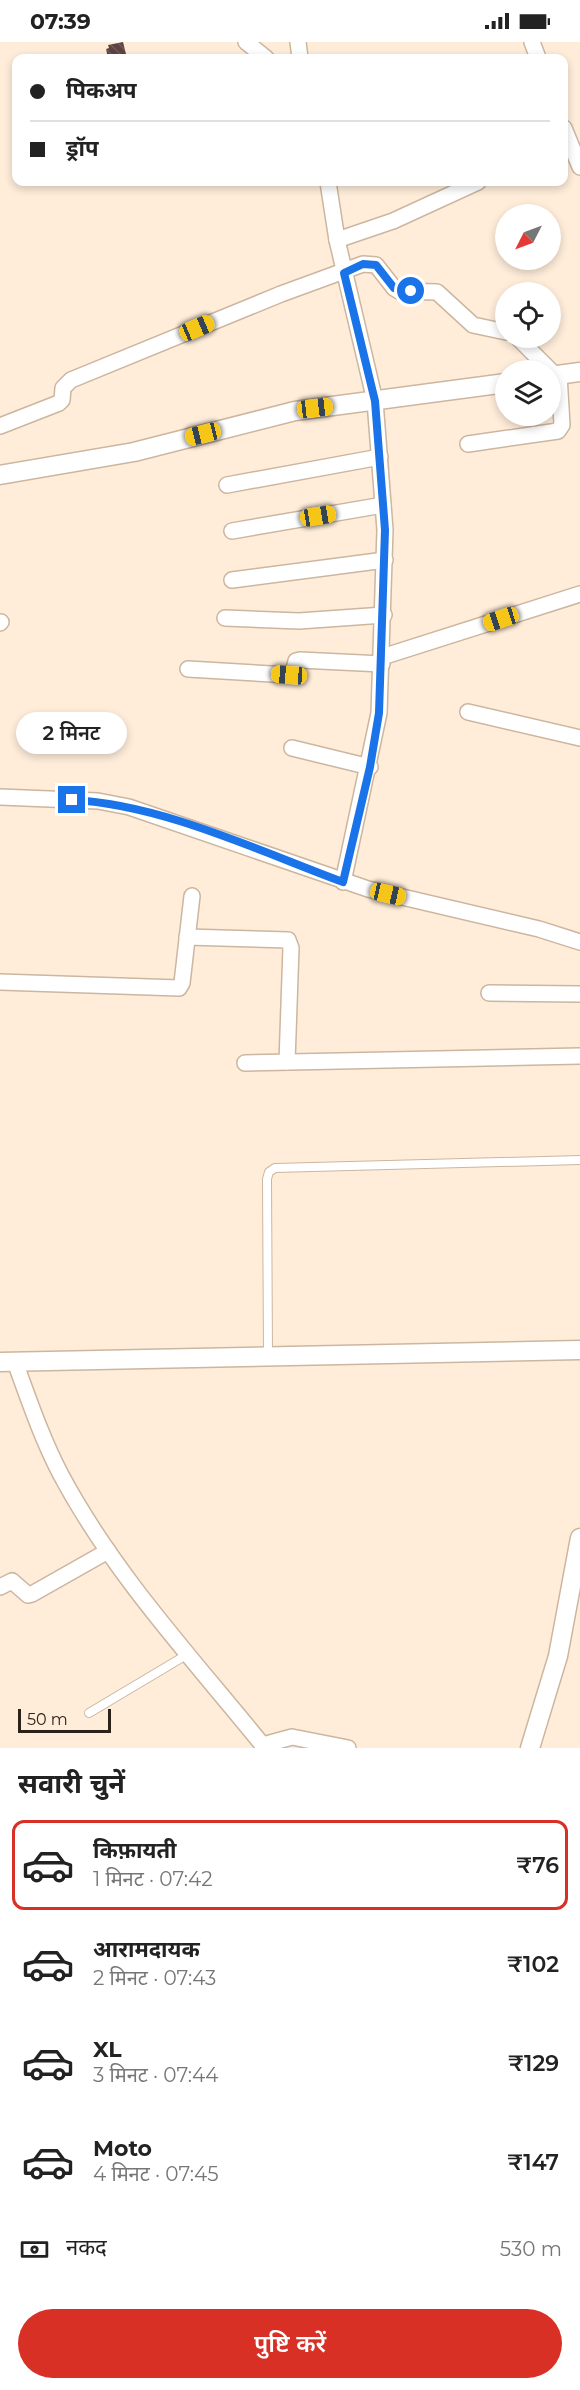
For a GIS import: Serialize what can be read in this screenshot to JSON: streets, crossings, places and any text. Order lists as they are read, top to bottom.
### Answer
{
  "scale_bar": "50 m",
  "north": "bottom left",
  "page": {
    "status": "07:39",
    "banner": ["पिकअप", "ड्रॉप"],
    "bubble": "2 मिनट",
    "scale": "50 m",
    "heading": "सवारी चुनें",
    "list": [
      {
        "name": "किफ़ायती",
        "note": "1 मिनट · 07:42",
        "value": "₹76"
      },
      {
        "name": "आरामदायक",
        "note": "2 मिनट · 07:43",
        "value": "₹102"
      },
      {
        "name": "XL",
        "note": "3 मिनट · 07:44",
        "value": "₹129"
      },
      {
        "name": "Moto",
        "note": "4 मिनट · 07:45",
        "value": "₹147"
      }
    ],
    "pay": ["नकद", "530 m"],
    "buttons": "पुष्टि करें"
  }
}
